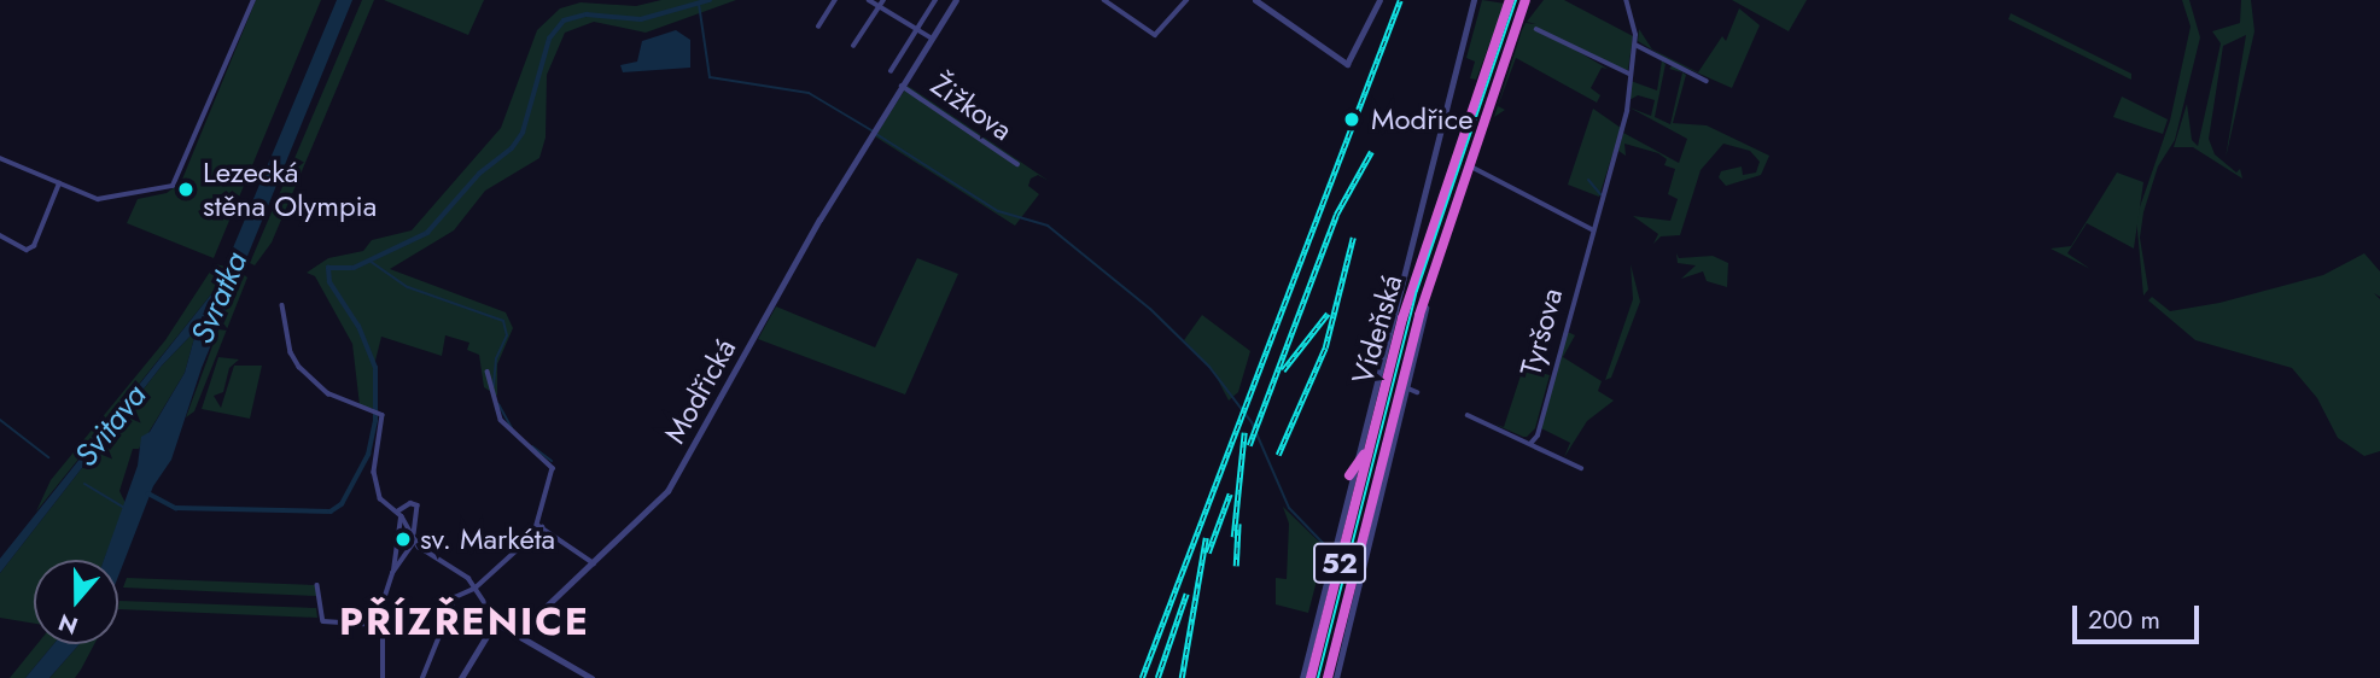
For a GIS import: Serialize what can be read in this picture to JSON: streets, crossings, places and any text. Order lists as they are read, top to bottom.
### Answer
{
  "streets": {
    "highway": ["Vídeňská", "52"],
    "street": ["Žižkova", "Tyršova", "Modřická"]
  },
  "crossings": [
    ["Žižkova", "Modřická"]
  ],
  "districts": ["PŘÍZŘENICE"],
  "water": ["Svratka", "Svitava"],
  "places": ["Modřice", "Lezecká stěna Olympia", "sv. Markéta"],
  "scale_bar": "200 m",
  "north": "bottom"
}
